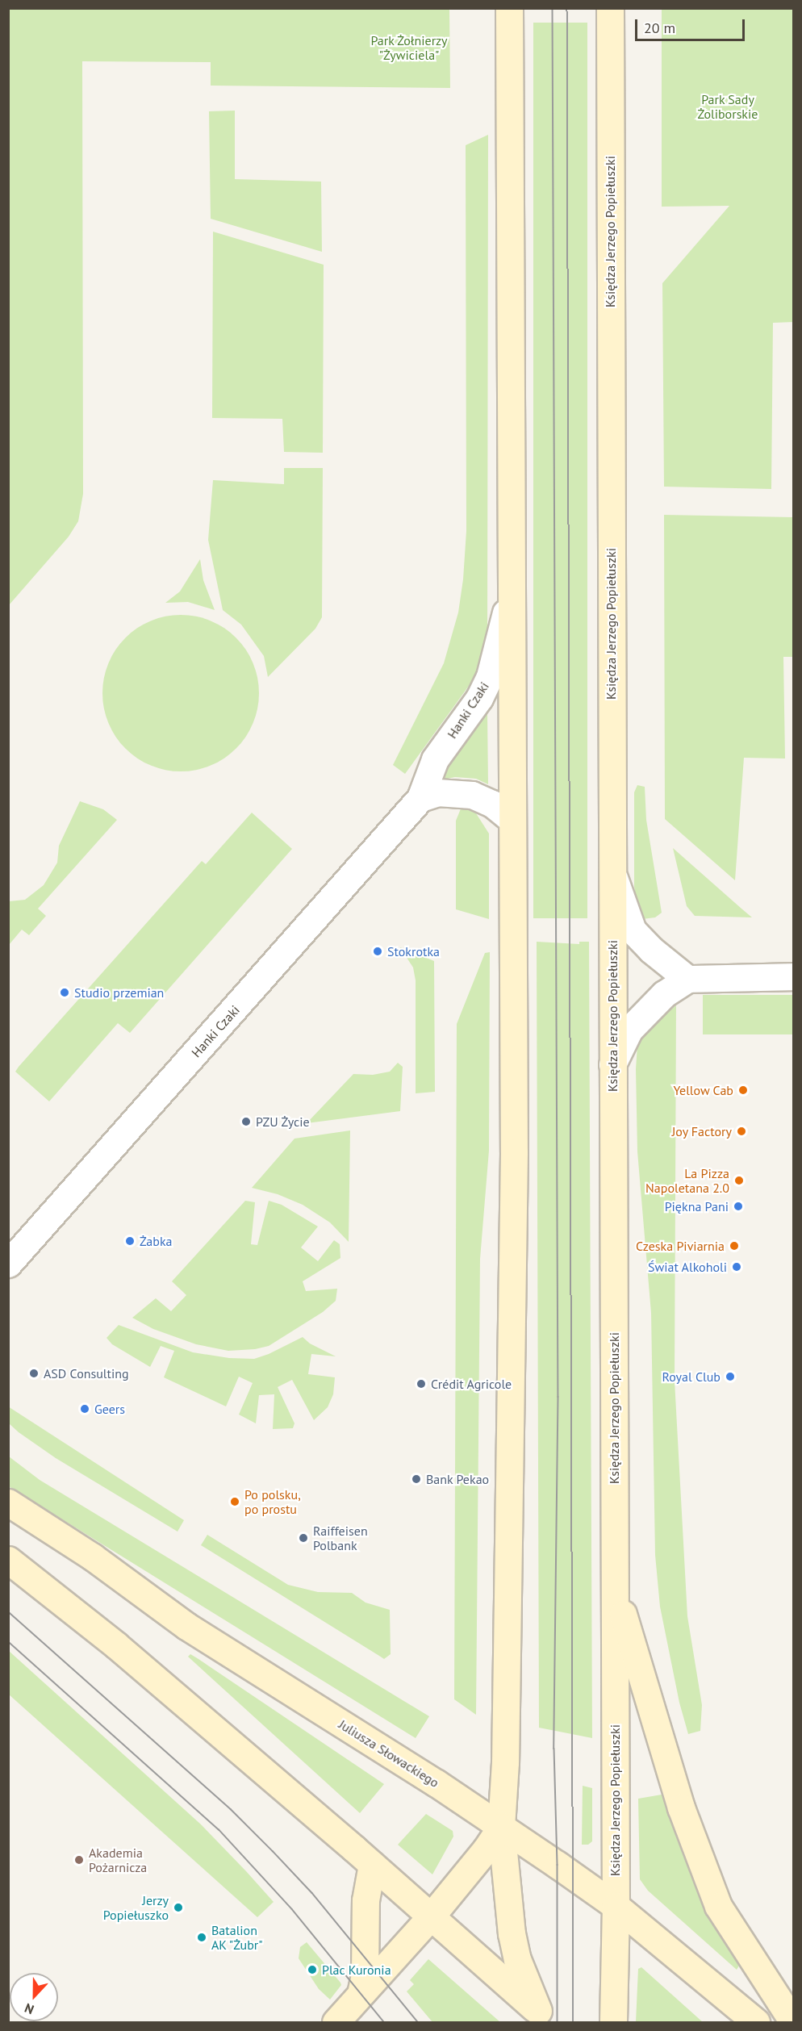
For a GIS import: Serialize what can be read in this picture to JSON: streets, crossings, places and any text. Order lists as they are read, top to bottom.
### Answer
{
  "streets": {
    "main road": ["Księdza Jerzego Popiełuszki", "Juliusza Słowackiego"],
    "street": ["Hanki Czaki"]
  },
  "crossings": [
    ["Księdza Jerzego Popiełuszki", "Juliusza Słowackiego"]
  ],
  "parks": ["Park Żołnierzy \"Żywiciela\"", "Park Sady Żoliborskie"],
  "places": [
    "Stokrotka",
    "Studio przemian",
    "Yellow Cab",
    "PZU Życie",
    "Joy Factory",
    "La Pizza Napoletana 2.0",
    "Piękna Pani",
    "Żabka",
    "Czeska Piviarnia",
    "Świat Alkoholi",
    "ASD Consulting",
    "Royal Club",
    "Crédit Agricole",
    "Geers",
    "Bank Pekao",
    "Po polsku, po prostu",
    "Raiffeisen Polbank",
    "Akademia Pożarnicza",
    "Jerzy Popiełuszko",
    "Batalion AK \"Żubr\"",
    "Plac Kuronia"
  ],
  "scale_bar": "20 m",
  "north": "bottom"
}
